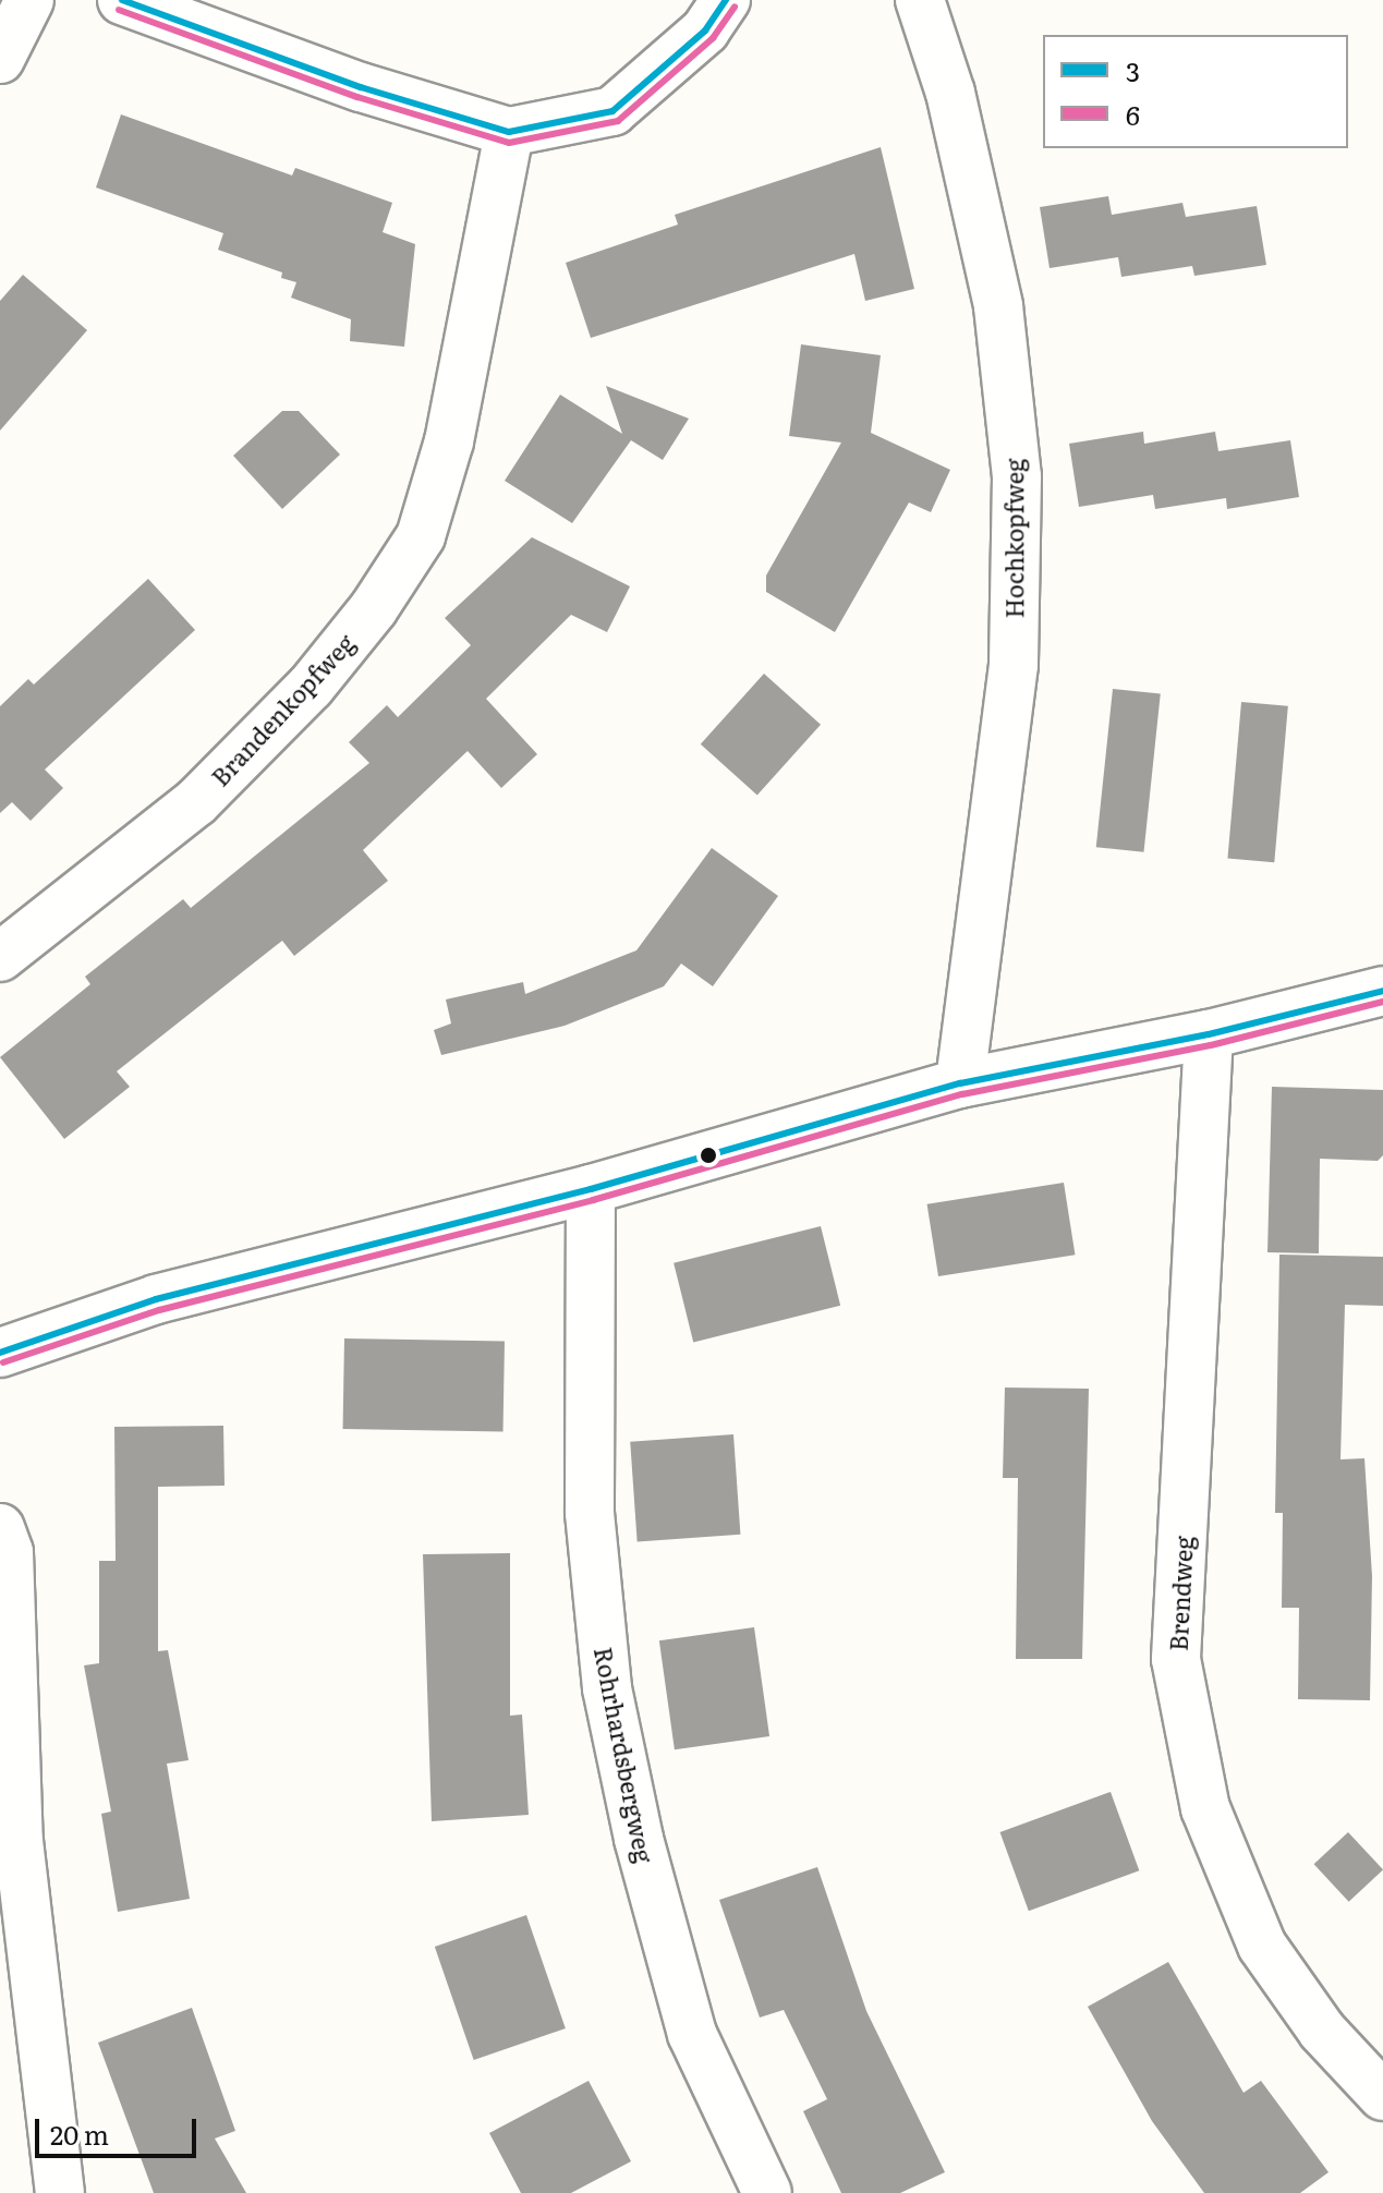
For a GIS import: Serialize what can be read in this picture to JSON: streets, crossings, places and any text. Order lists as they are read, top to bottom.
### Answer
{
  "streets": {
    "street": [
      "Hochkopfweg",
      "Brandenkopfweg",
      "Brendweg",
      "Rohrhardsbergweg"
    ]
  },
  "lines": ["transit line 3", "transit line 6"],
  "legend": ["3", "6"],
  "scale_bar": "20 m"
}
